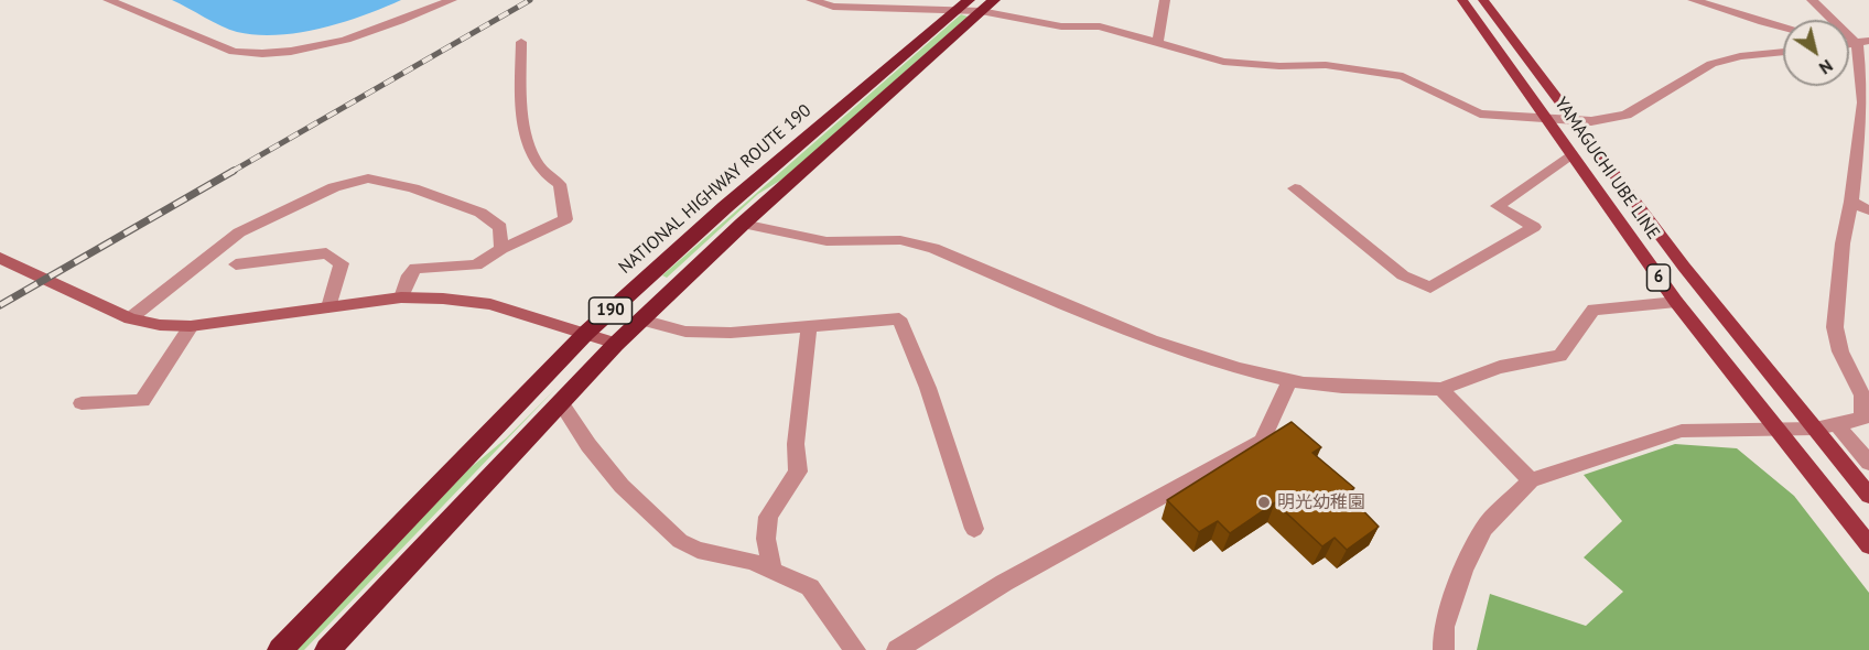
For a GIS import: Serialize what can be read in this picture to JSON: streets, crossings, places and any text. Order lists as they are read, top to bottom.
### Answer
{
  "streets": {
    "highway": ["NATIONAL HIGHWAY ROUTE 190", "190"],
    "main road": ["YAMAGUCHI UBE LINE", "6"]
  },
  "crossings": [
    ["NATIONAL HIGHWAY ROUTE 190", "190"]
  ],
  "places": ["明光幼稚園"],
  "north": "bottom right"
}
